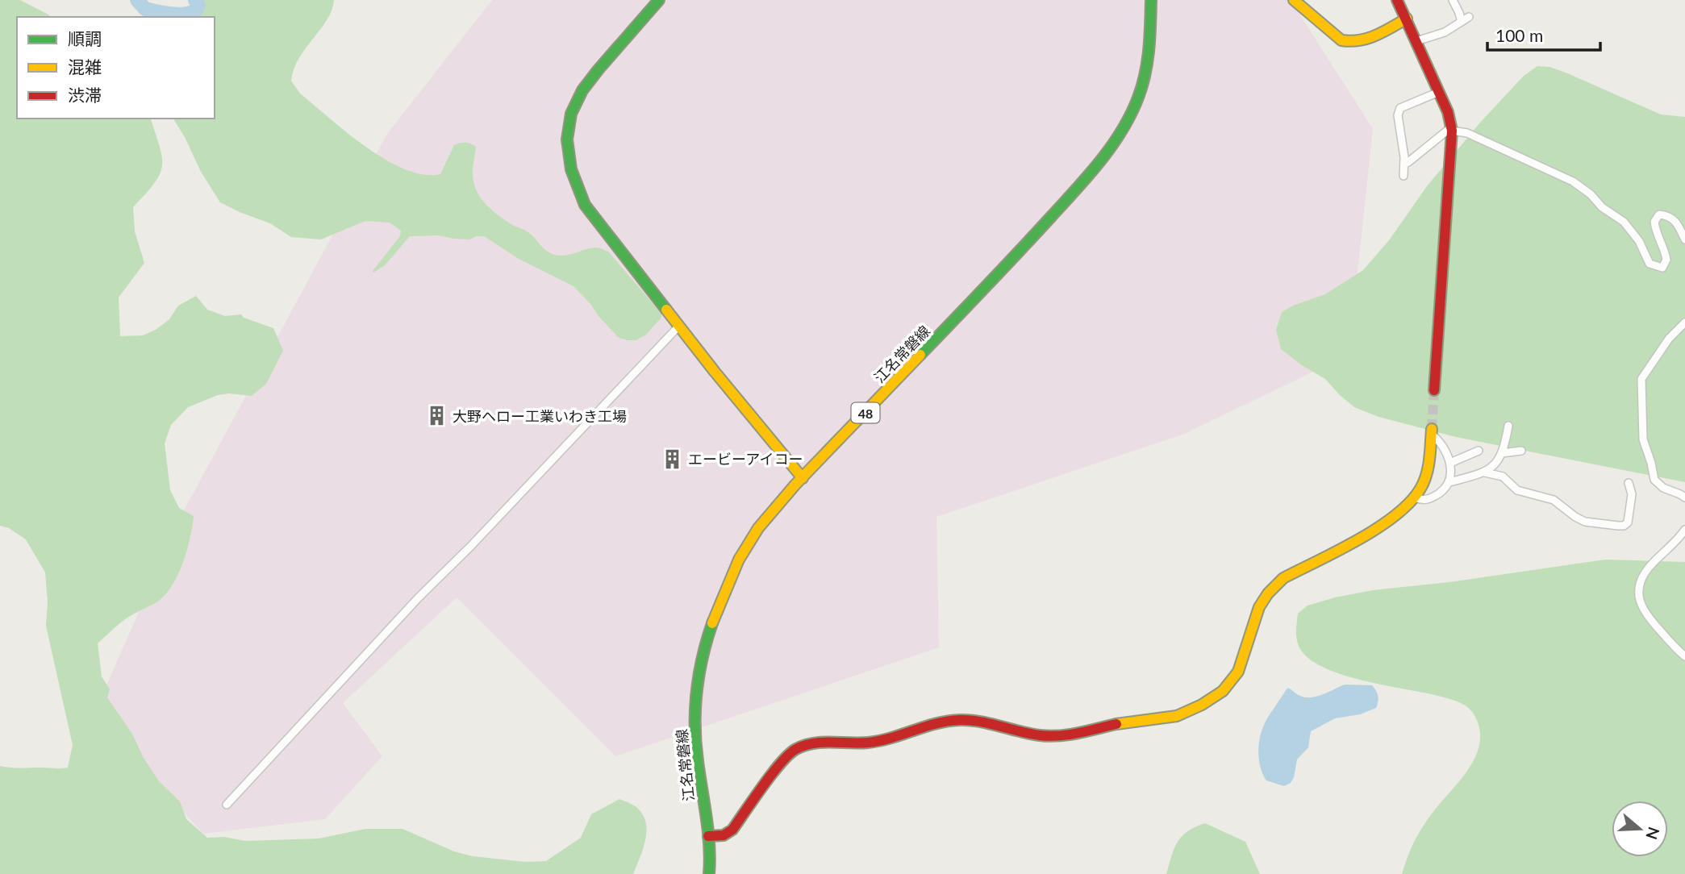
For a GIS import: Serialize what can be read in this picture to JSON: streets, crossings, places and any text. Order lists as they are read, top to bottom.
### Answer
{
  "streets": {
    "street": ["江名常磐線", "48"]
  },
  "places": {
    "building": ["大野ヘロー工業いわき工場", "エービーアイコー"]
  },
  "legend": ["順調", "混雑", "渋滞"],
  "scale_bar": "100 m",
  "north": "right"
}
